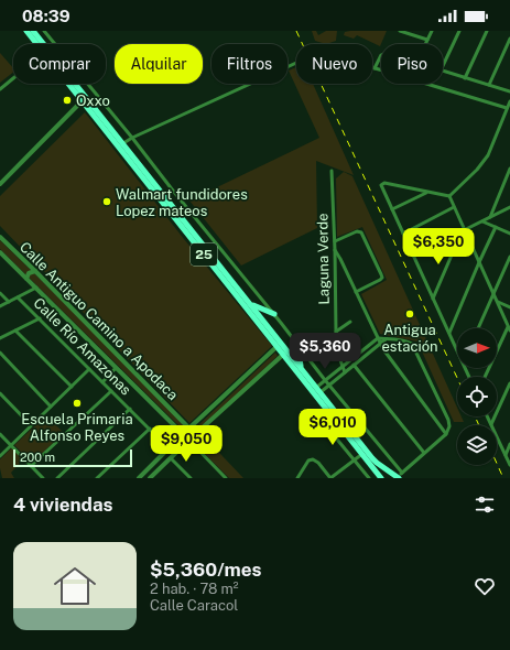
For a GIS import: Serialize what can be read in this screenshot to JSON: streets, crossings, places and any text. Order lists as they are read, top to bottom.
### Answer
{
  "streets": {
    "main road": ["25"],
    "street": ["Laguna Verde", "Calle Antiguo Camino a Apodaca", "Calle Río Amazonas"]
  },
  "places": [
    "Oxxo",
    "Walmart fundidores Lopez mateos",
    "Antigua estación",
    "Escuela Primaria Alfonso Reyes"
  ],
  "scale_bar": "200 m",
  "north": "right",
  "page": {
    "status": "08:39",
    "chip": [
      "Comprar",
      "Alquilar",
      "Filtros",
      "Nuevo",
      "Piso"
    ],
    "price": [
      "$6,350",
      "$5,360",
      "$6,010",
      "$9,050"
    ],
    "scale": "200 m",
    "heading": "4 viviendas",
    "list": [
      {
        "name": "$5,360/mes",
        "note": "2 hab. · 78 m² · Calle Caracol"
      }
    ]
  }
}
